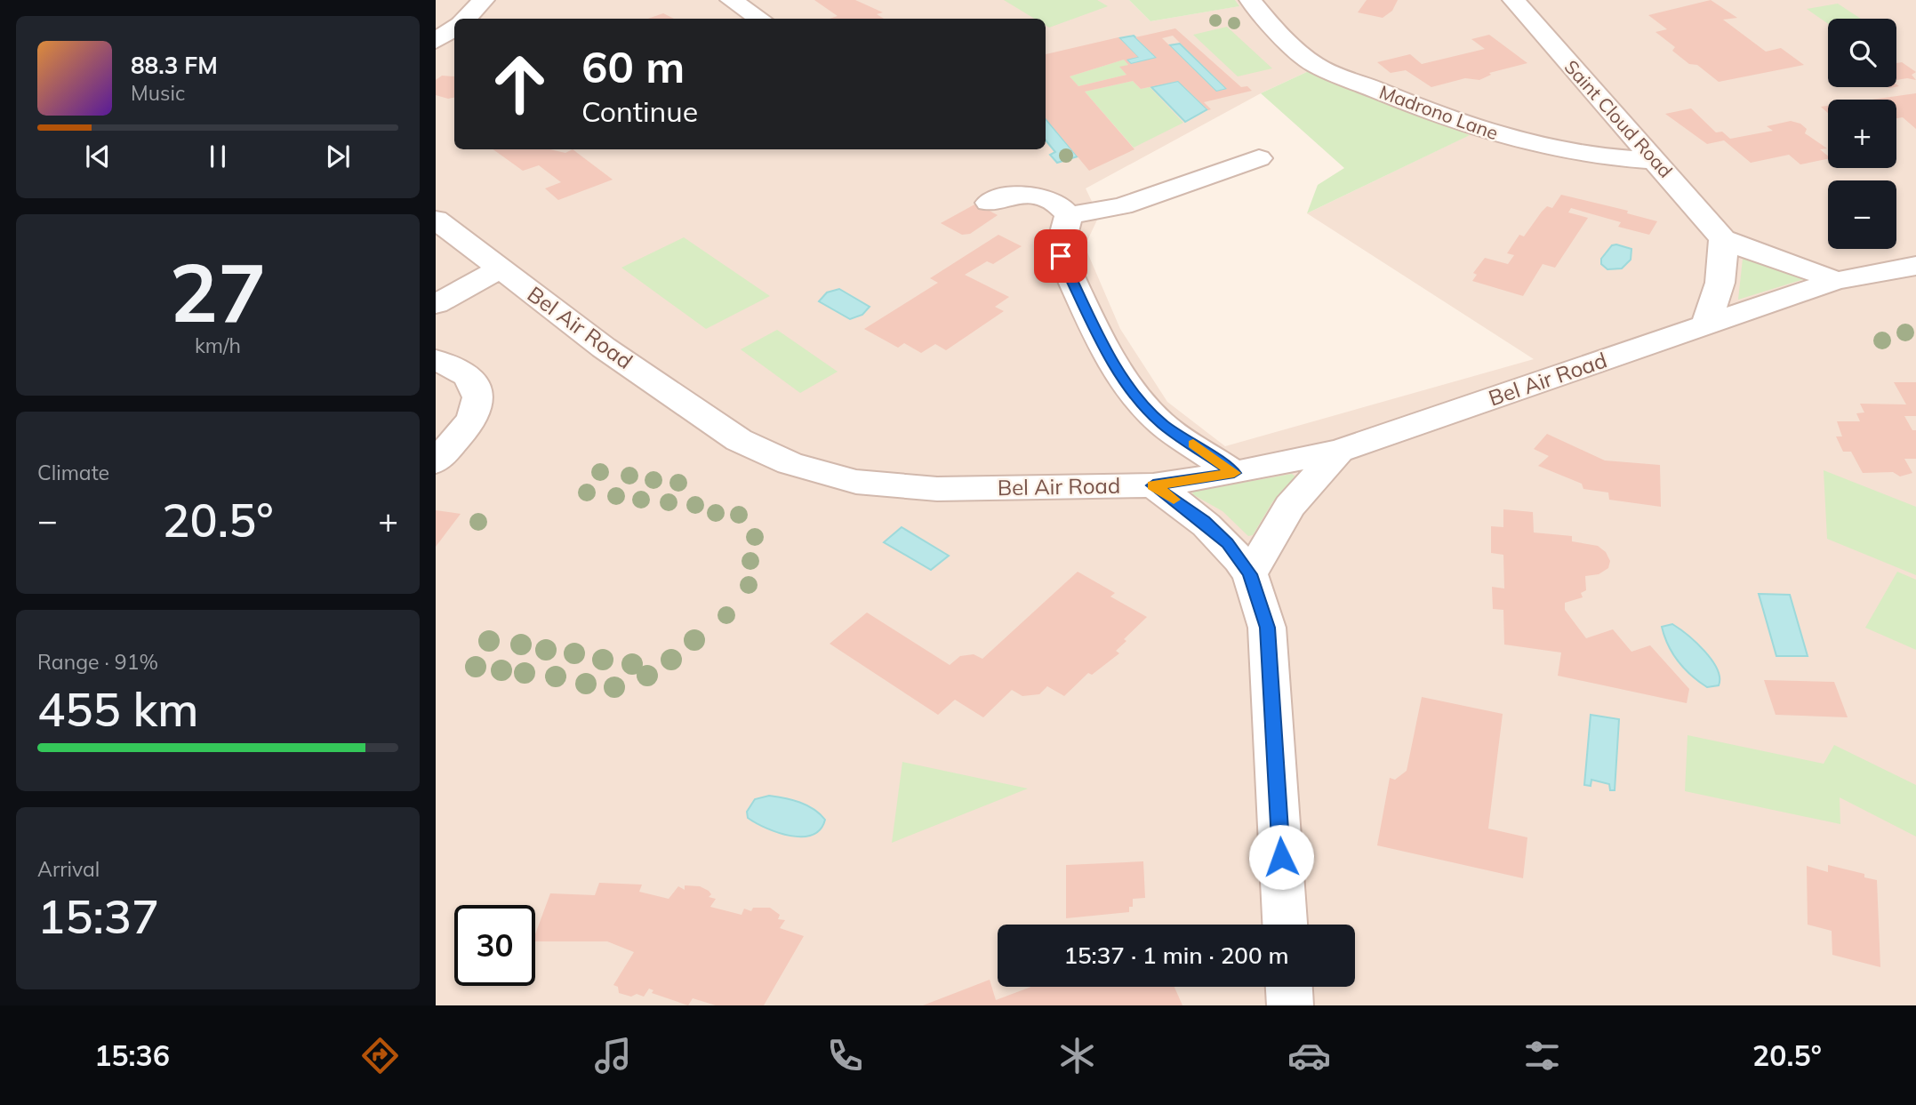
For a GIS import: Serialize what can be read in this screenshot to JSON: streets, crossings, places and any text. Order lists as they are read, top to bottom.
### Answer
{
  "streets": {
    "street": ["Madrono Lane", "Saint Cloud Road", "Bel Air Road"]
  },
  "crossings": [
    ["Madrono Lane", "Saint Cloud Road"],
    ["Saint Cloud Road", "Bel Air Road"]
  ],
  "page": {
    "map_buttons": ["+", "−"],
    "turn": ["60 m", "Continue"],
    "song": ["88.3 FM", "Music"],
    "tile": [
      ["27", "km/h"],
      "Climate",
      ["Range · 91%", "455 km"],
      ["Arrival", "15:37"]
    ],
    "heat": ["−", "20.5°", "+"],
    "limit": "30",
    "trip": "15:37 · 1 min · 200 m",
    "tabs": ["15:36", "20.5°"]
  }
}
